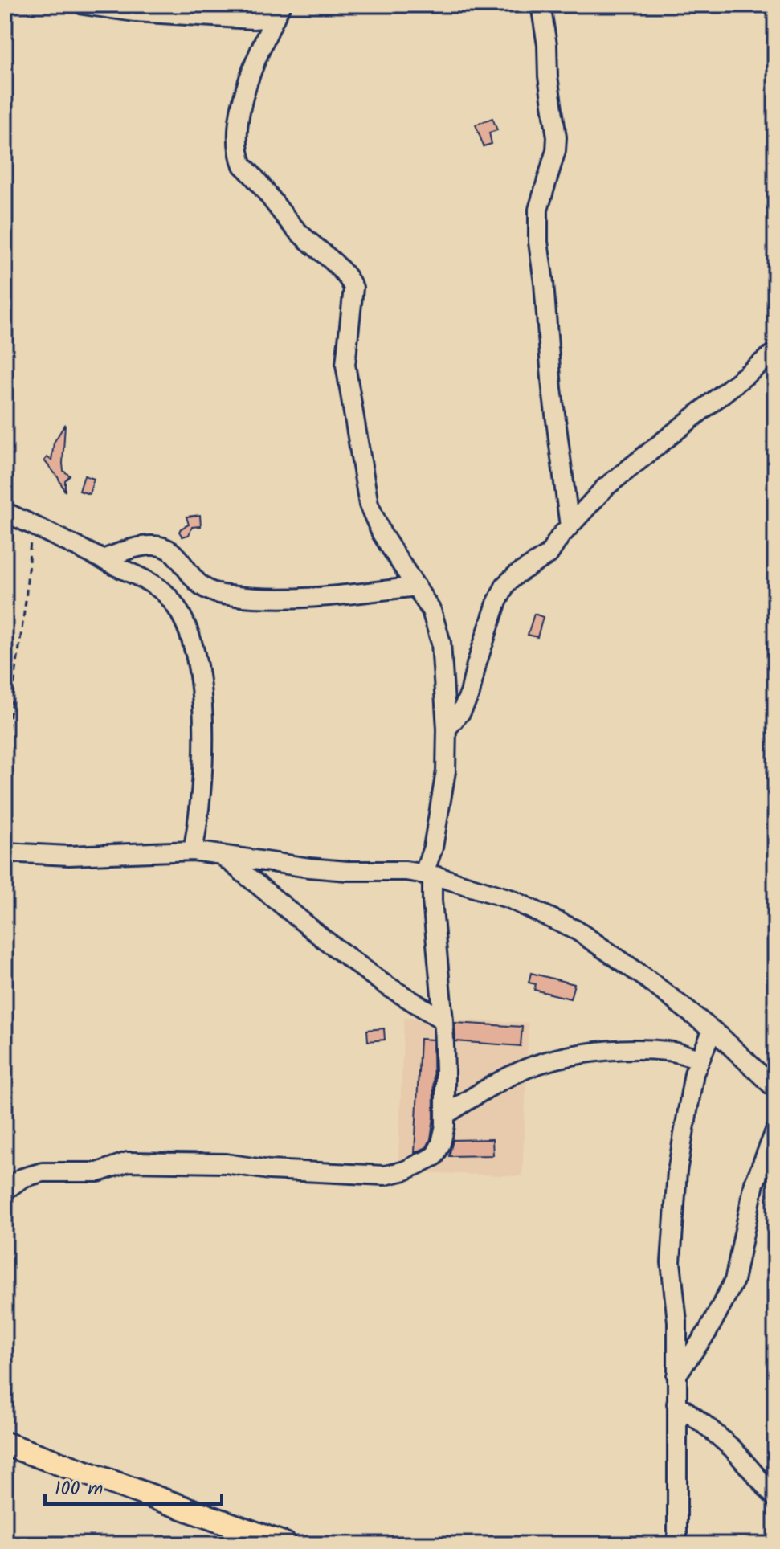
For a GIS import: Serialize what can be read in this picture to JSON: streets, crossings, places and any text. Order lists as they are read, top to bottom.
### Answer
{
  "scale_bar": "100 m"
}
